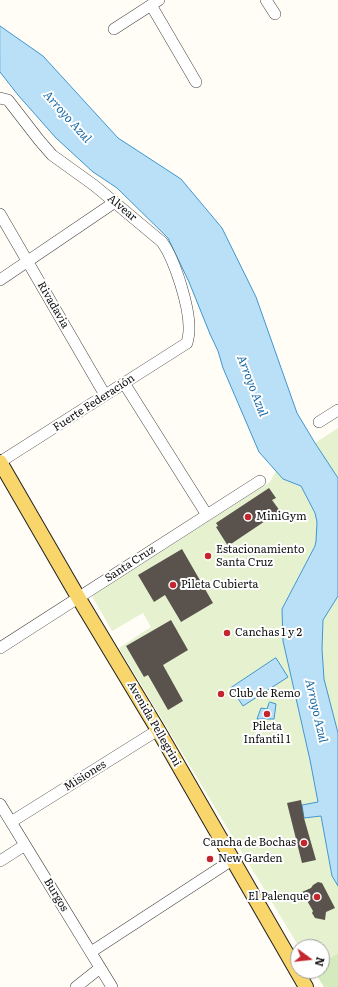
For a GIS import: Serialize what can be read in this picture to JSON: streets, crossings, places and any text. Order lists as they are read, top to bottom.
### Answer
{
  "streets": {
    "main road": ["Avenida Pellegrini"],
    "street": [
      "Alvear",
      "Rivadavia",
      "Fuerte Federación",
      "Santa Cruz",
      "Misiones",
      "Burgos"
    ]
  },
  "crossings": [
    ["Alvear", "Fuerte Federación"],
    ["Rivadavia", "Fuerte Federación"],
    ["Fuerte Federación", "Avenida Pellegrini"],
    ["Santa Cruz", "Avenida Pellegrini"],
    ["Avenida Pellegrini", "Misiones"],
    ["Misiones", "Burgos"]
  ],
  "water": ["Arroyo Azul"],
  "places": [
    "MiniGym",
    "Estacionamiento Santa Cruz",
    "Pileta Cubierta",
    "Canchas 1 y 2",
    "Club de Remo",
    "Pileta Infantil 1",
    "Cancha de Bochas",
    "New Garden",
    "El Palenque"
  ],
  "north": "right"
}
